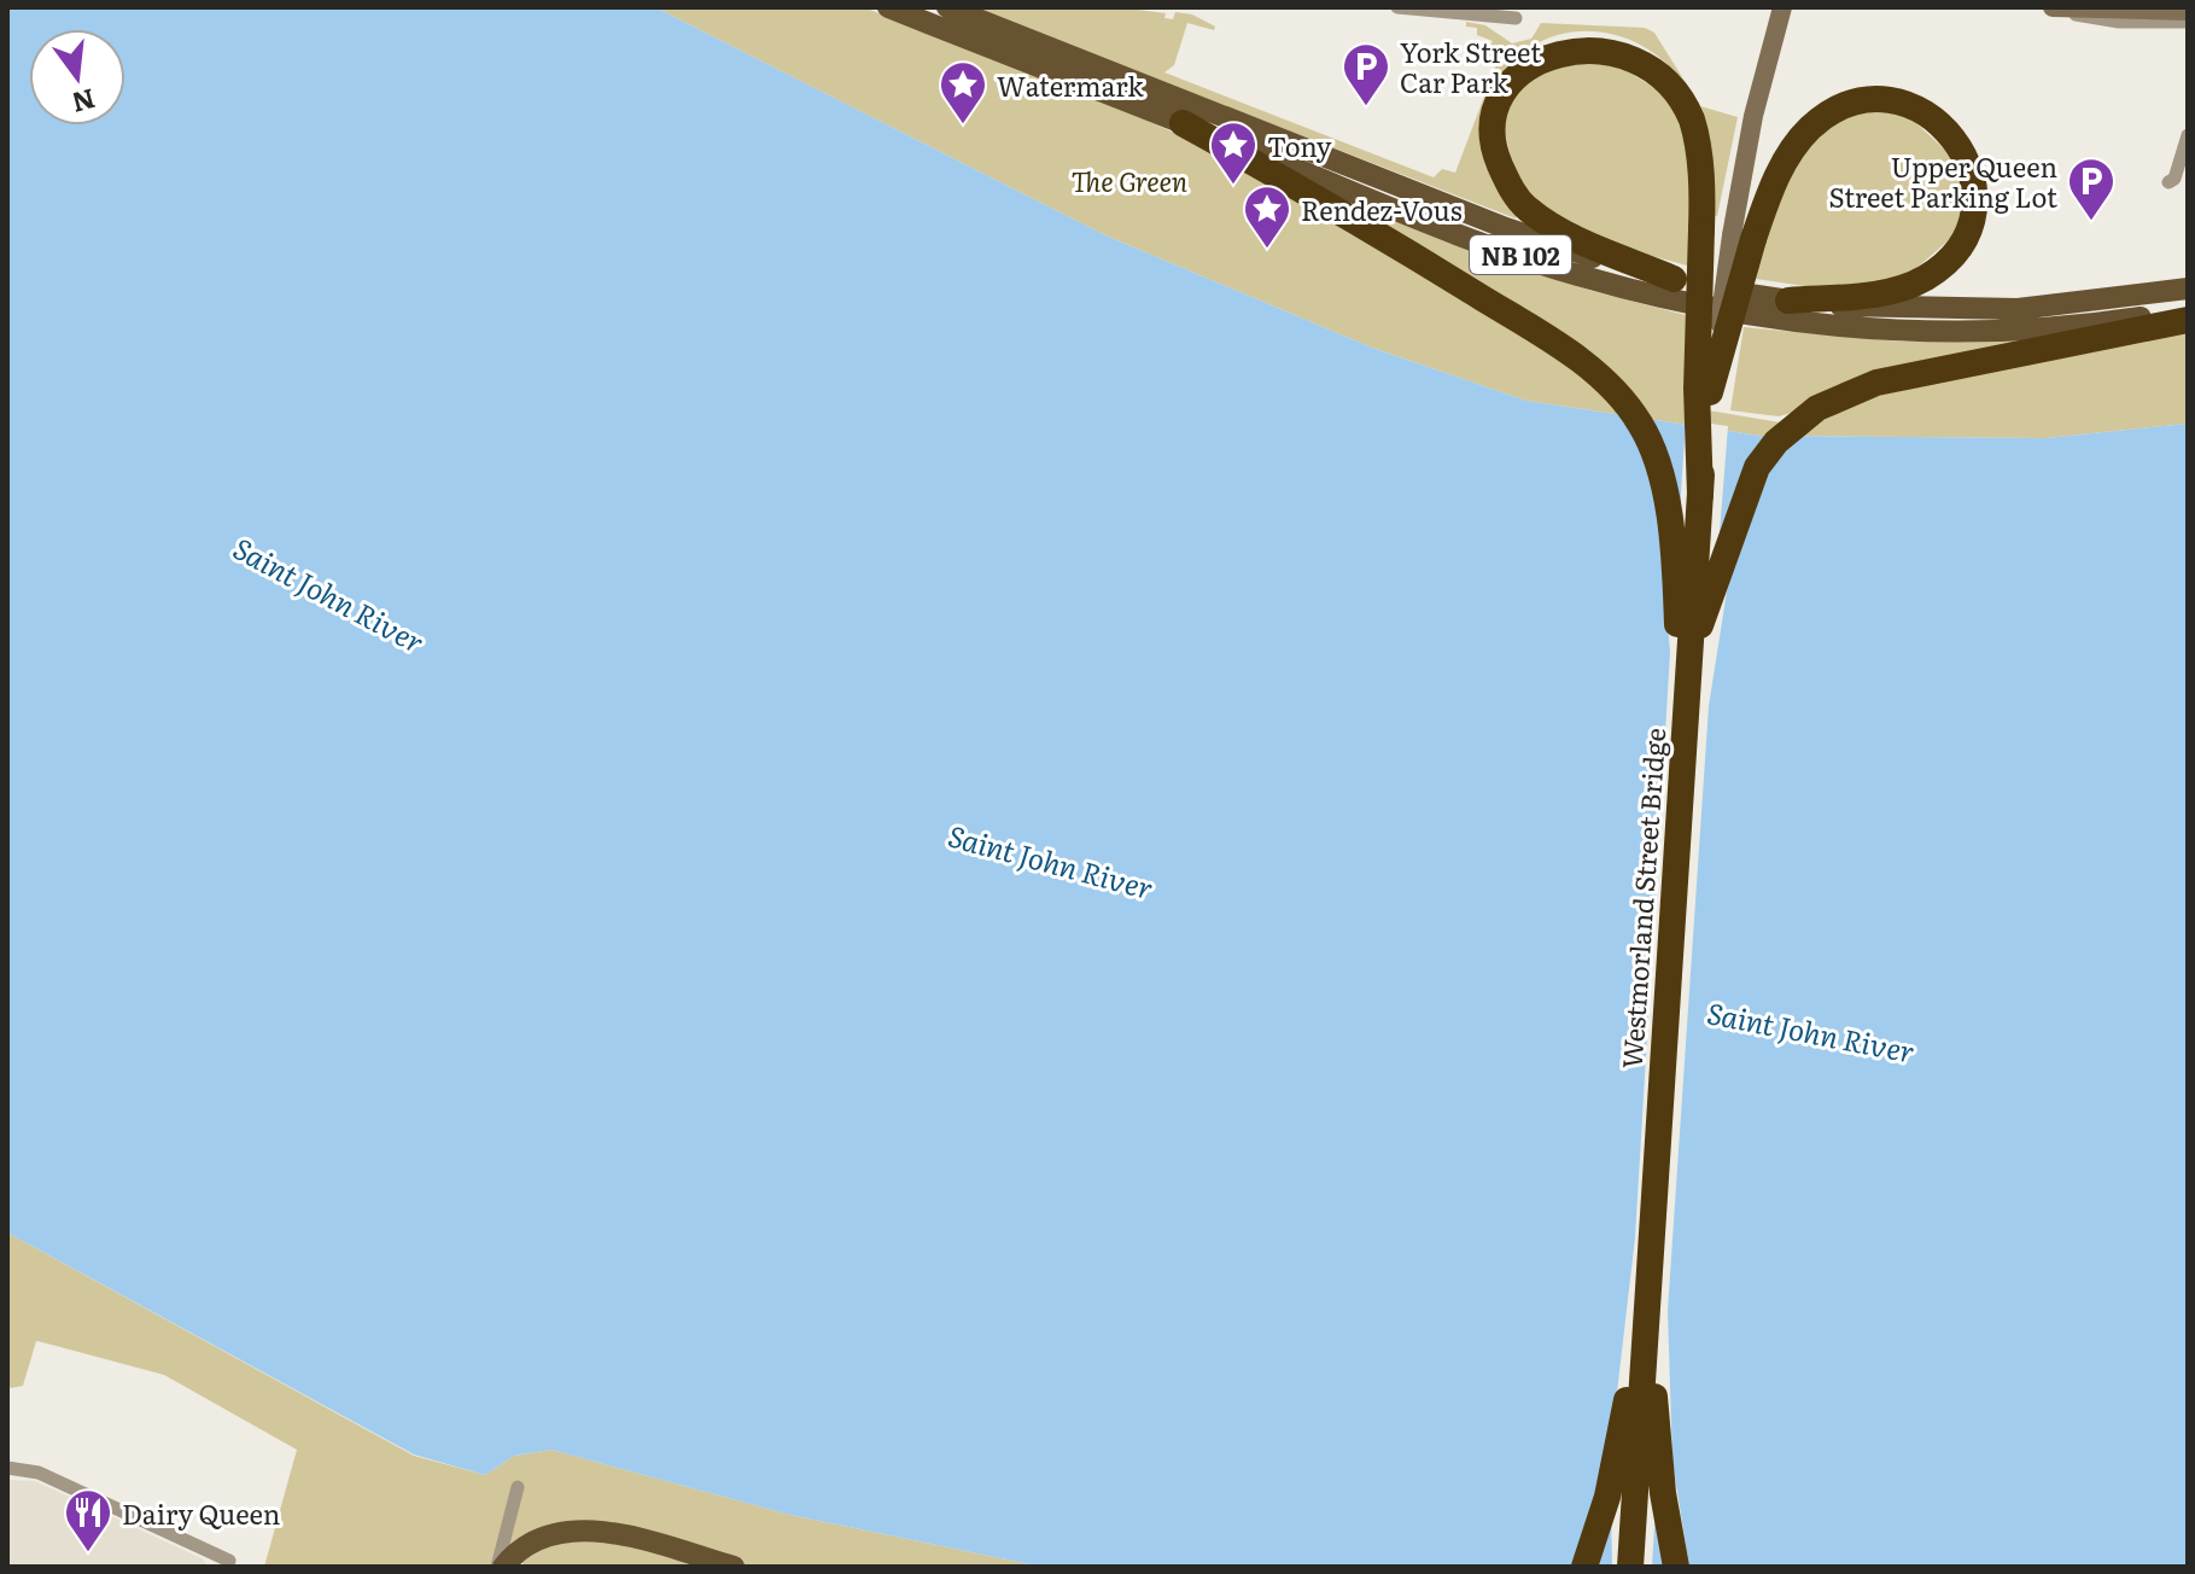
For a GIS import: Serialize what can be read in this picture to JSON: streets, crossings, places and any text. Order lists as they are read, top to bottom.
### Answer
{
  "streets": {
    "highway": ["Westmorland Street Bridge"],
    "main road": ["NB 102"]
  },
  "crossings": [
    ["NB 102", "Westmorland Street Bridge"]
  ],
  "water": ["Saint John River"],
  "parks": ["The Green"],
  "places": {
    "parking": ["York Street Car Park", "Upper Queen Street Parking Lot"],
    "place": ["Watermark", "Tony", "Rendez-Vous"],
    "restaurant": ["Dairy Queen"]
  },
  "north": "bottom"
}
